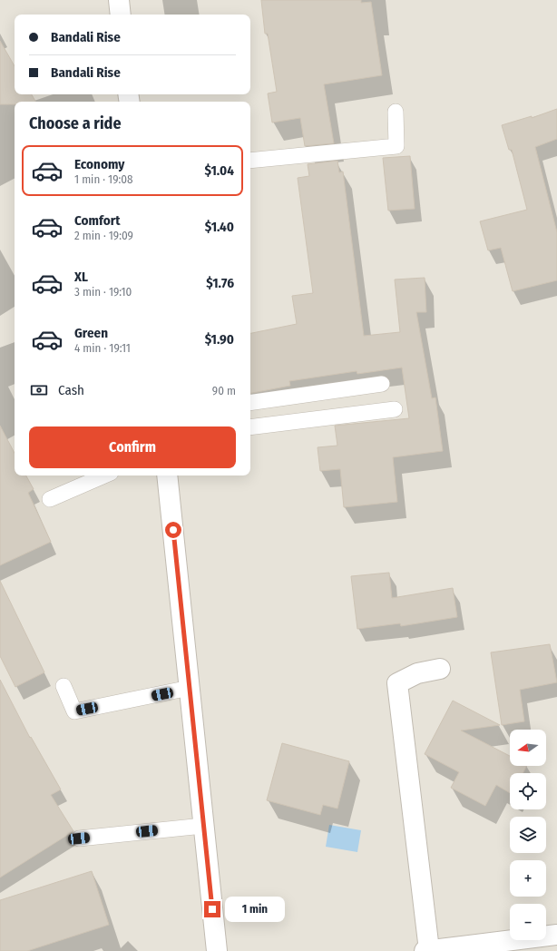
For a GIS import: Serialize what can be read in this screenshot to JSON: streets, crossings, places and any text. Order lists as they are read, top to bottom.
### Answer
{
  "north": "left",
  "page": {
    "banner": ["Bandali Rise", "Bandali Rise"],
    "heading": "Choose a ride",
    "list": [
      {
        "name": "Economy",
        "note": "1 min · 19:08",
        "value": "$1.04"
      },
      {
        "name": "Comfort",
        "note": "2 min · 19:09",
        "value": "$1.40"
      },
      {
        "name": "XL",
        "note": "3 min · 19:10",
        "value": "$1.76"
      },
      {
        "name": "Green",
        "note": "4 min · 19:11",
        "value": "$1.90"
      }
    ],
    "pay": ["Cash", "90 m"],
    "buttons": "Confirm",
    "map_buttons": ["+", "−"],
    "bubble": "1 min"
  }
}
